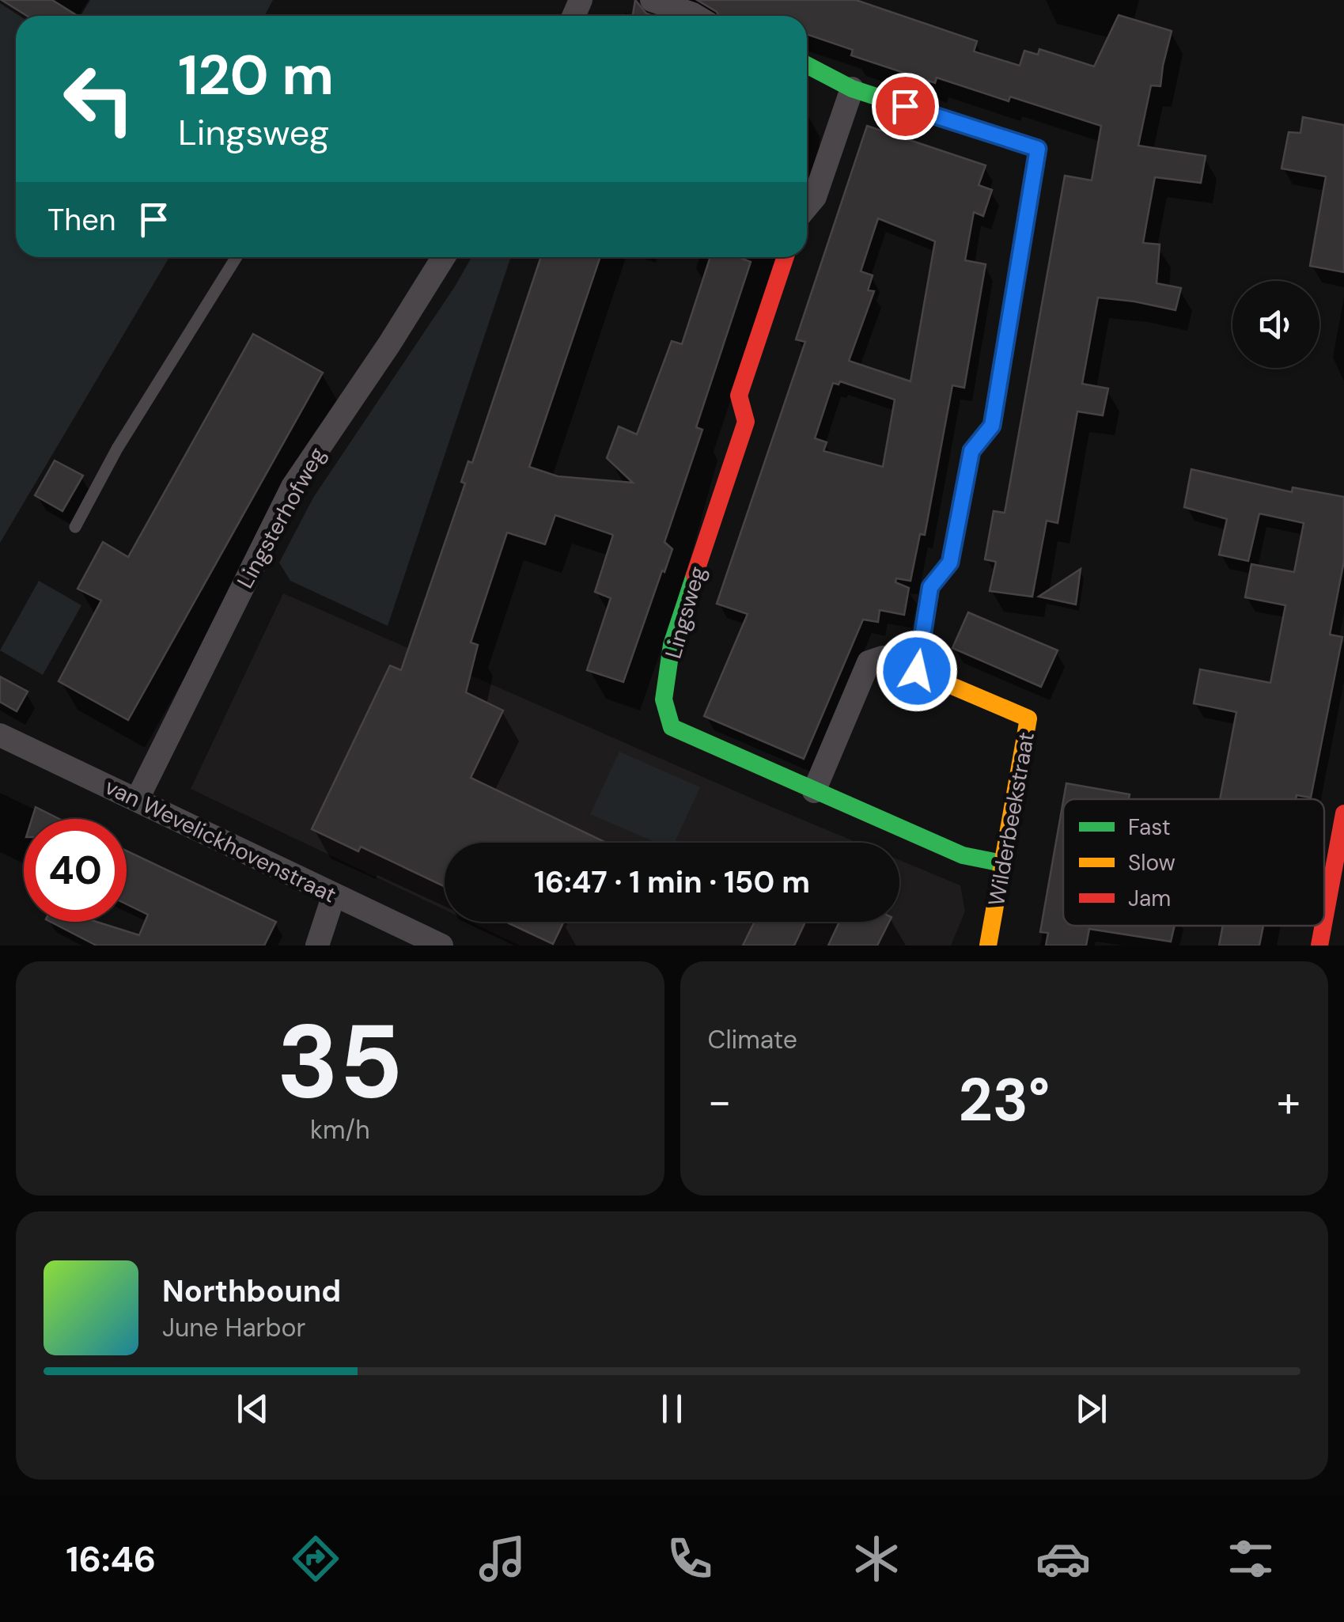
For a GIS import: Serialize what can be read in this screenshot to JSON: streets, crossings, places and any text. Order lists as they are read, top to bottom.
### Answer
{
  "streets": {
    "street": [
      "Lingsterhofweg",
      "Lingsweg",
      "Wilderbeekstraat",
      "van Wevelickhovenstraat"
    ]
  },
  "crossings": [
    ["Lingsterhofweg", "van Wevelickhovenstraat"],
    ["Lingsweg", "Wilderbeekstraat"]
  ],
  "legend": ["Fast", "Slow", "Jam"],
  "page": {
    "turn": ["120 m", "Lingsweg"],
    "then": "Then",
    "limit": "40",
    "trip": "16:47 · 1 min · 150 m",
    "tile": [
      ["35", "km/h"],
      "Climate"
    ],
    "heat": ["−", "23°", "+"],
    "song": ["Northbound", "June Harbor"],
    "tabs": "16:46"
  }
}
